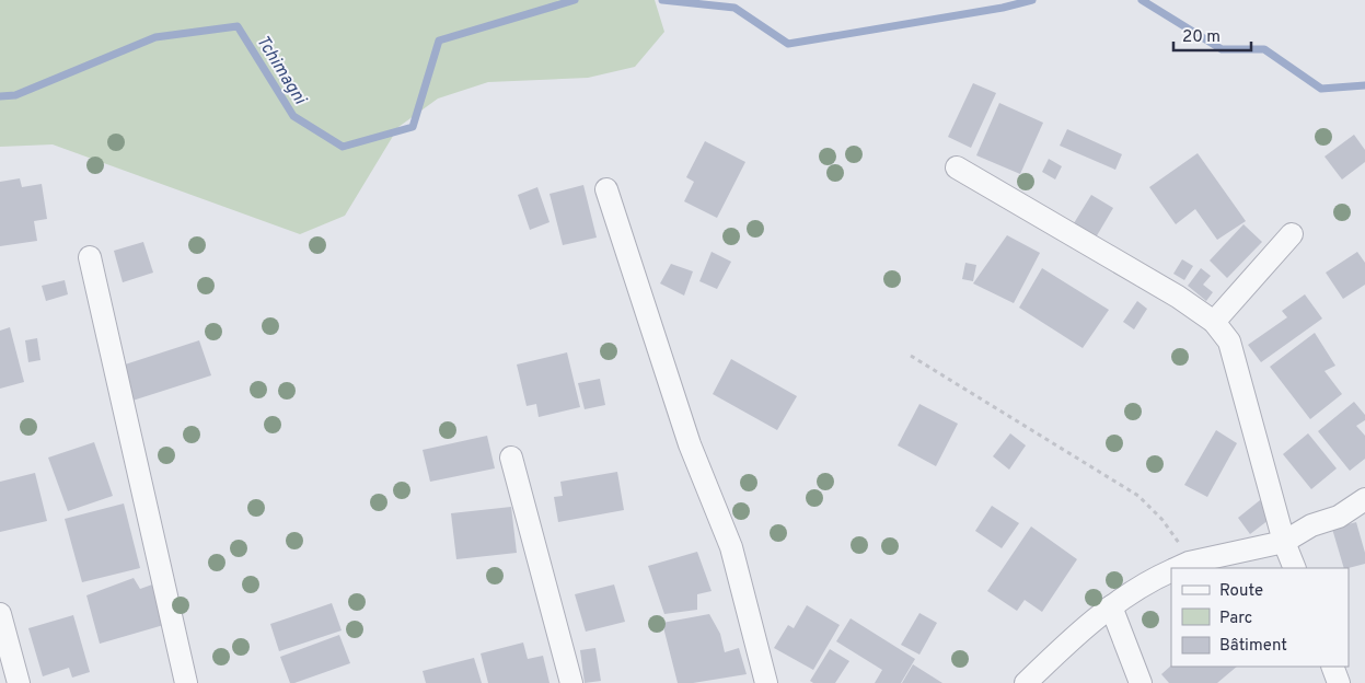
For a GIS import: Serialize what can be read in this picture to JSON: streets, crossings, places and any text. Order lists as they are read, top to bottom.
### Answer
{
  "water": ["Tchimagni"],
  "legend": ["Route", "Parc", "Bâtiment"],
  "scale_bar": "20 m"
}
